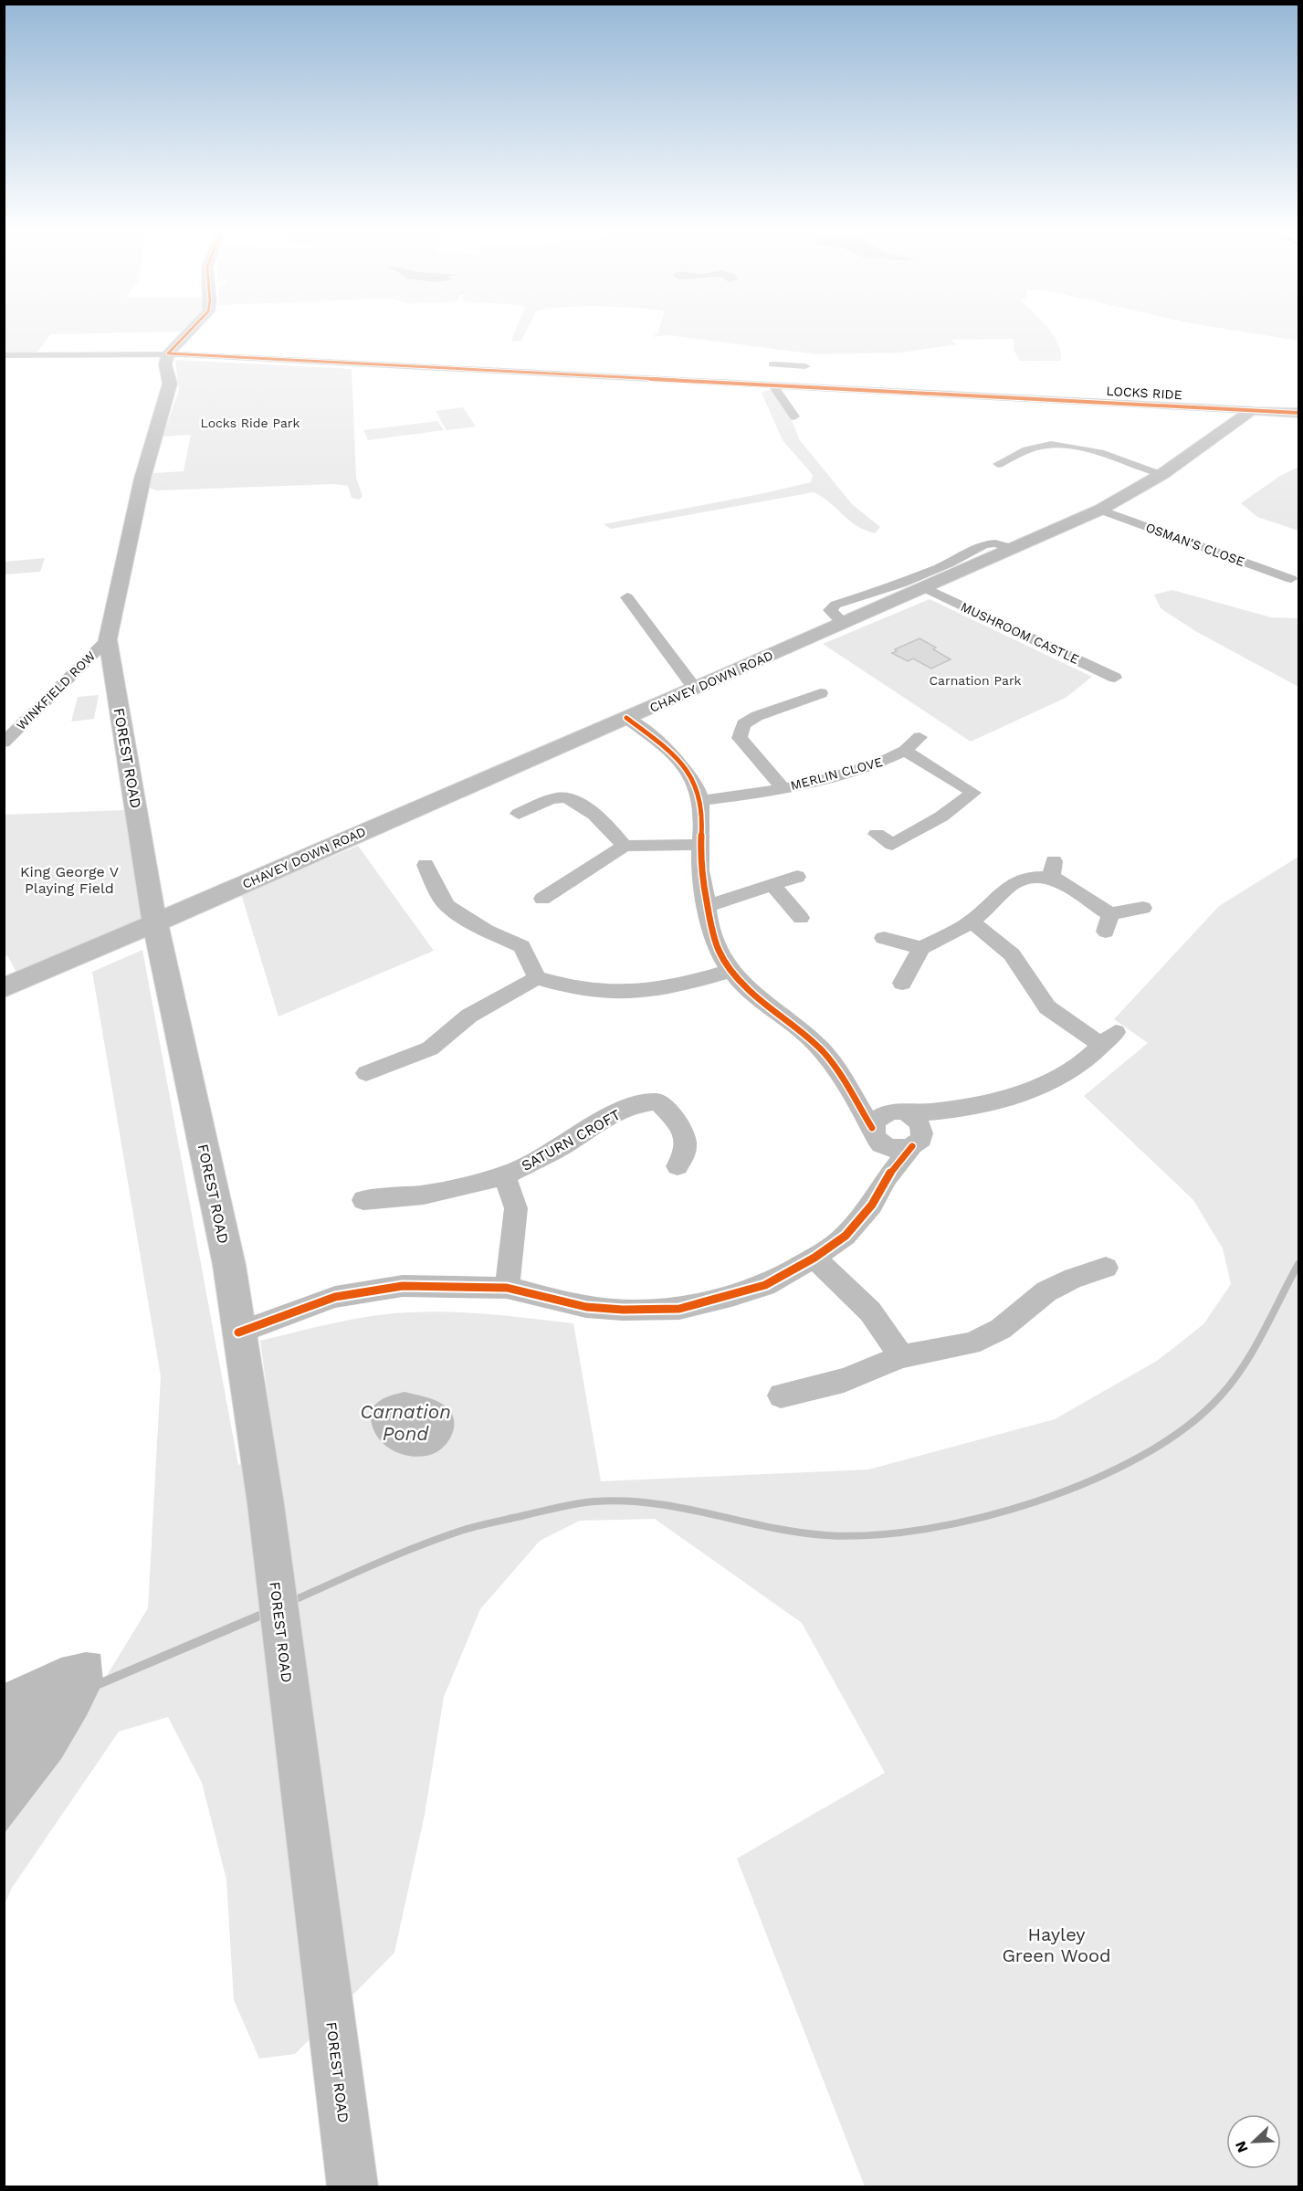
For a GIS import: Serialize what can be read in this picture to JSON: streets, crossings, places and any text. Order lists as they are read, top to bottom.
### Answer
{
  "streets": {
    "main road": ["LOCKS RIDE", "CHAVEY DOWN ROAD", "FOREST ROAD"],
    "street": [
      "OSMAN'S CLOSE",
      "MUSHROOM CASTLE",
      "WINKFIELD ROW",
      "MERLIN CLOVE",
      "SATURN CROFT"
    ]
  },
  "crossings": [
    ["LOCKS RIDE", "CHAVEY DOWN ROAD"],
    ["LOCKS RIDE", "FOREST ROAD"],
    ["OSMAN'S CLOSE", "CHAVEY DOWN ROAD"],
    ["MUSHROOM CASTLE", "CHAVEY DOWN ROAD"],
    ["CHAVEY DOWN ROAD", "FOREST ROAD"],
    ["WINKFIELD ROW", "FOREST ROAD"]
  ],
  "water": ["Carnation Pond"],
  "parks": [
    "Locks Ride Park",
    "Carnation Park",
    "King George V Playing Field",
    "Hayley Green Wood"
  ],
  "north": "bottom left"
}
